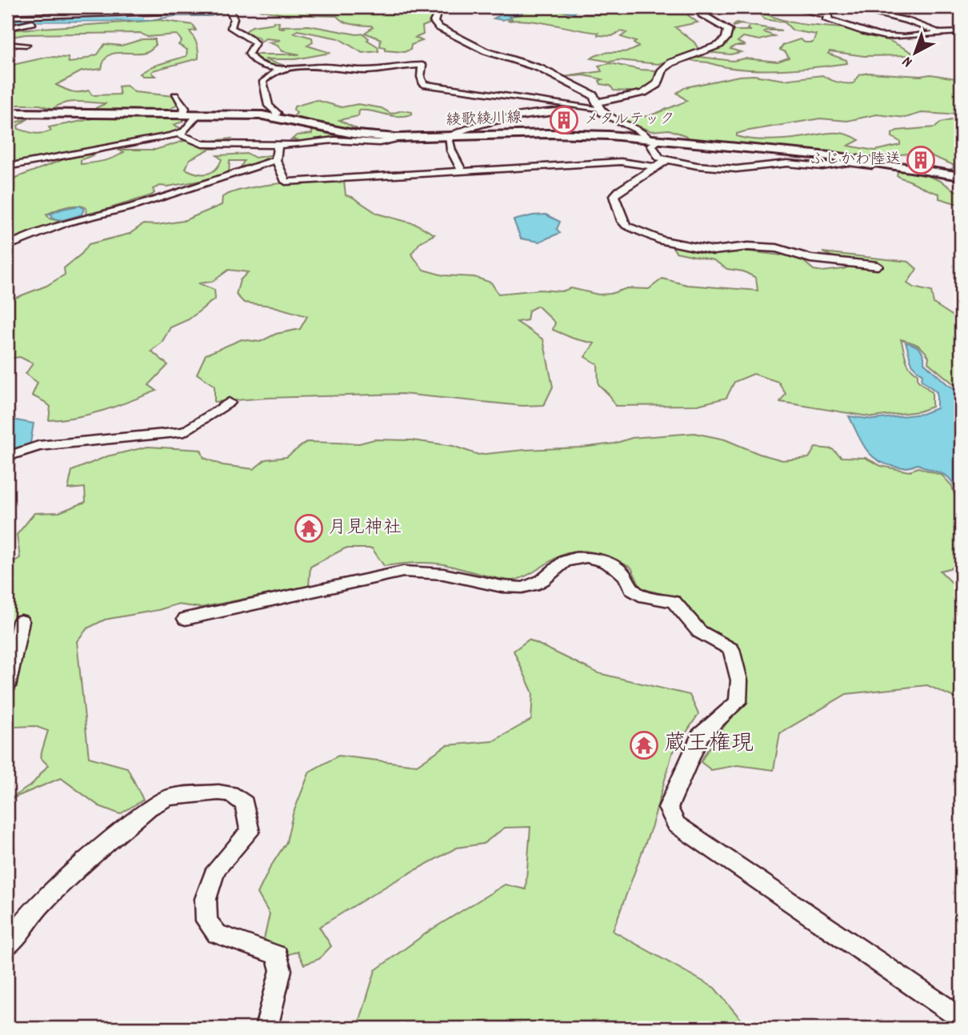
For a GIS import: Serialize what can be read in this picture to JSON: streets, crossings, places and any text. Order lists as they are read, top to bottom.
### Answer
{
  "streets": {
    "main road": ["綾歌綾川線"]
  },
  "places": {
    "building": ["メタルテック", "ふじかわ陸送"],
    "temple": ["月見神社", "蔵王権現"]
  },
  "north": "bottom left"
}
